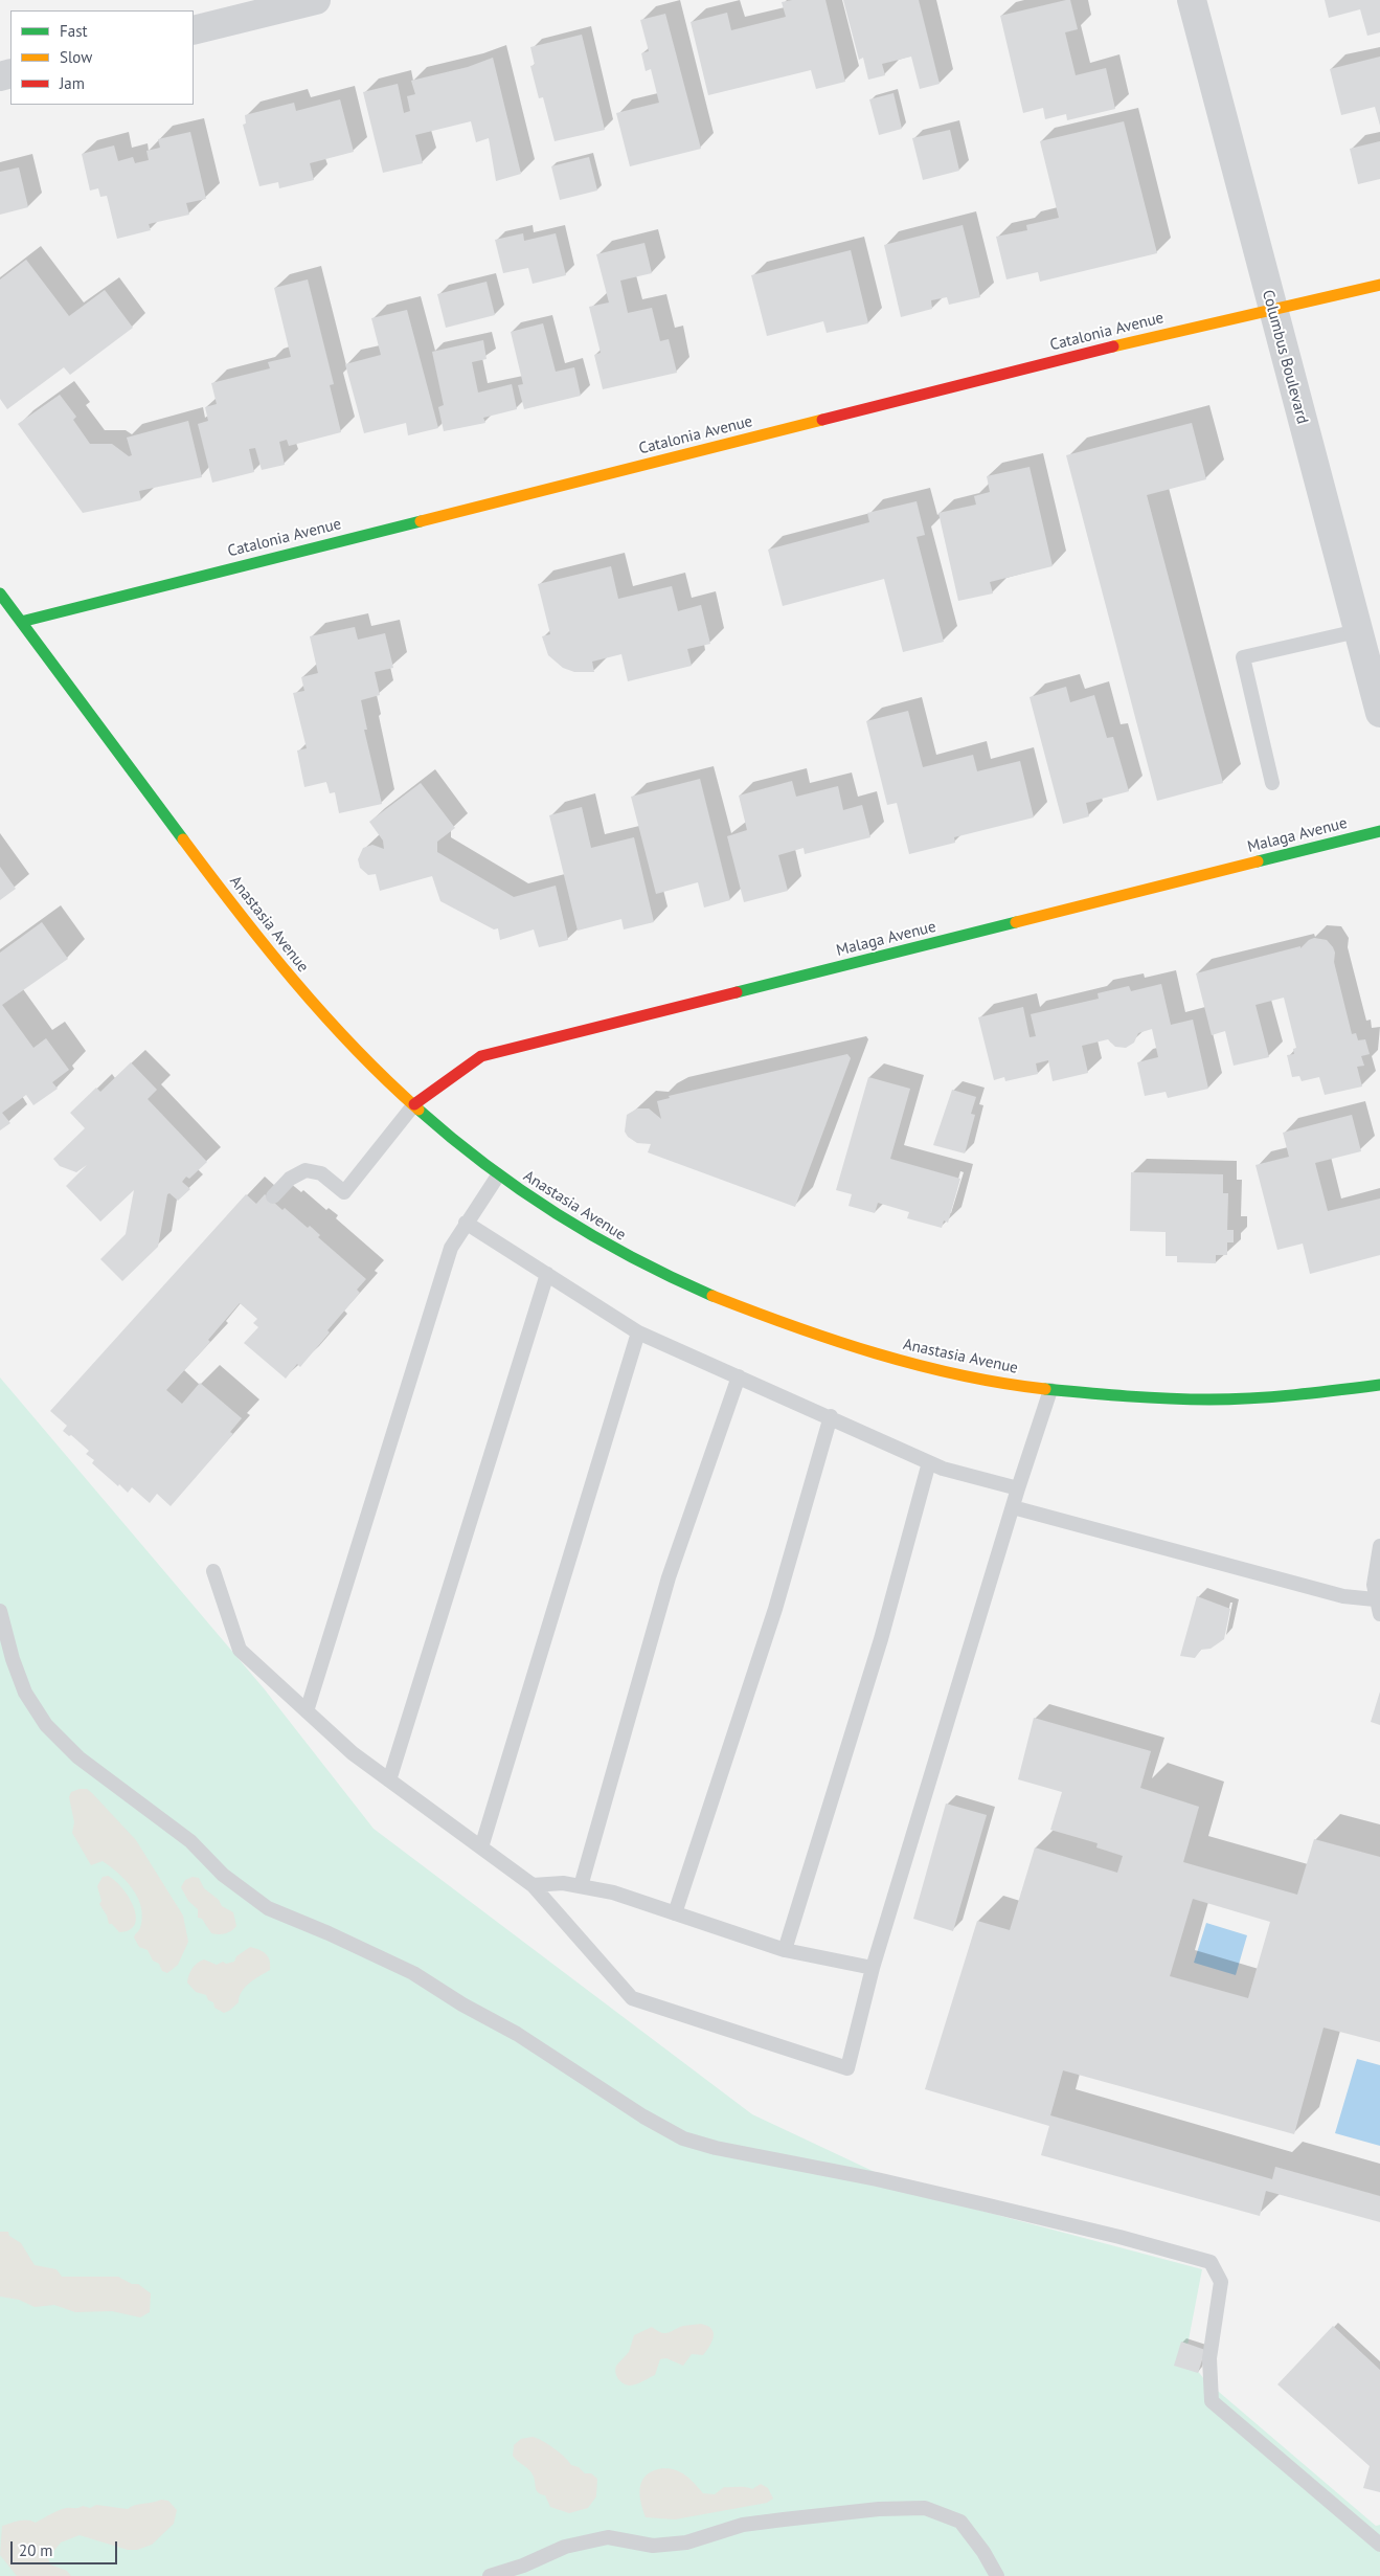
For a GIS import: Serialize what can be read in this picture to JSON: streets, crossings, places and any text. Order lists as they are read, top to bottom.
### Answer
{
  "streets": {
    "street": [
      "Catalonia Avenue",
      "Columbus Boulevard",
      "Malaga Avenue",
      "Anastasia Avenue"
    ]
  },
  "crossings": [
    ["Catalonia Avenue", "Columbus Boulevard"],
    ["Catalonia Avenue", "Anastasia Avenue"],
    ["Malaga Avenue", "Anastasia Avenue"]
  ],
  "legend": ["Fast", "Slow", "Jam"],
  "scale_bar": "20 m"
}
